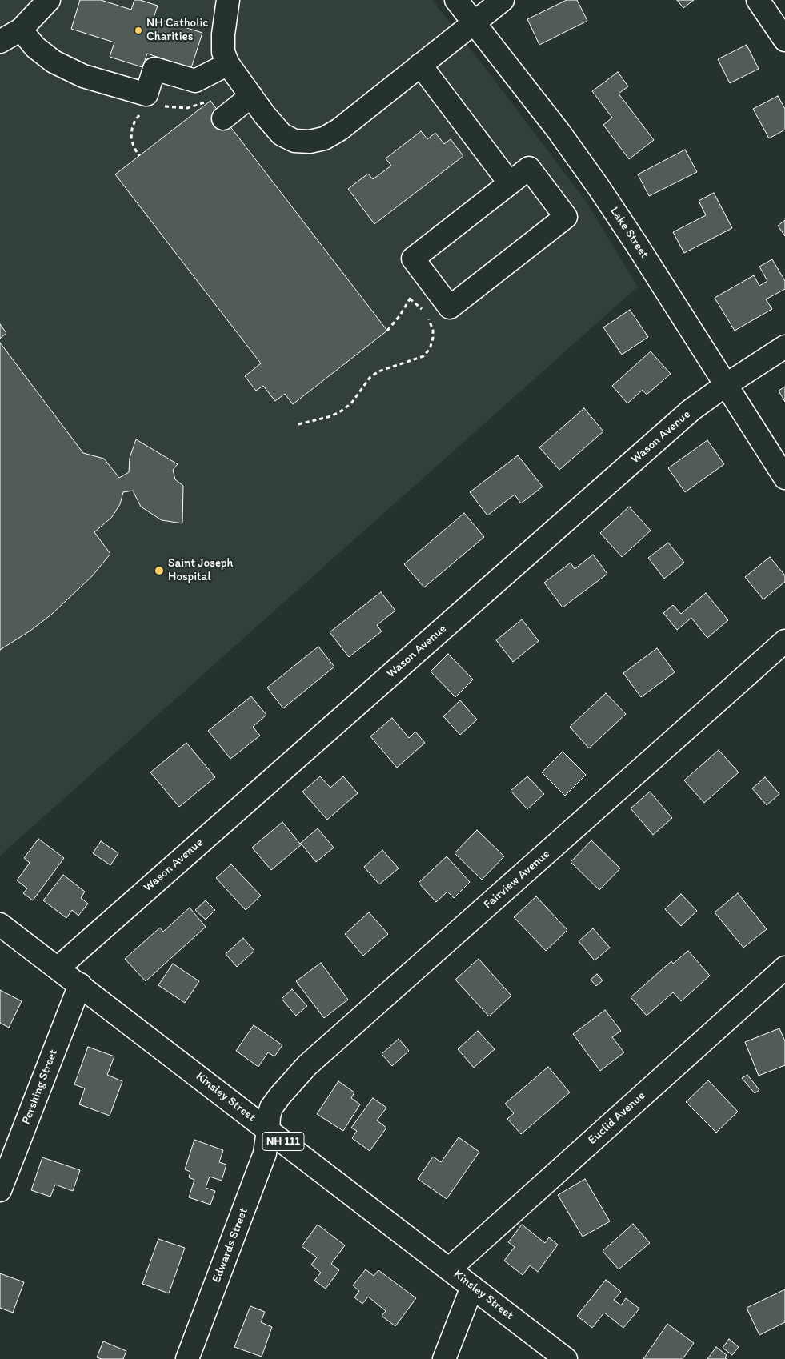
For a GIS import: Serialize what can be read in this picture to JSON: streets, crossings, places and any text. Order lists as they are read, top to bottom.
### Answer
{
  "streets": {
    "street": [
      "Lake Street",
      "Wason Avenue",
      "Fairview Avenue",
      "Pershing Street",
      "Kinsley Street",
      "Euclid Avenue",
      "NH 111",
      "Edwards Street"
    ]
  },
  "crossings": [
    ["Lake Street", "Wason Avenue"],
    ["Wason Avenue", "Kinsley Street"],
    ["Fairview Avenue", "Kinsley Street"],
    ["Fairview Avenue", "Edwards Street"],
    ["Pershing Street", "Kinsley Street"],
    ["Kinsley Street", "Euclid Avenue"],
    ["Kinsley Street", "Edwards Street"]
  ],
  "places": ["NH Catholic Charities", "Saint Joseph Hospital"]
}
